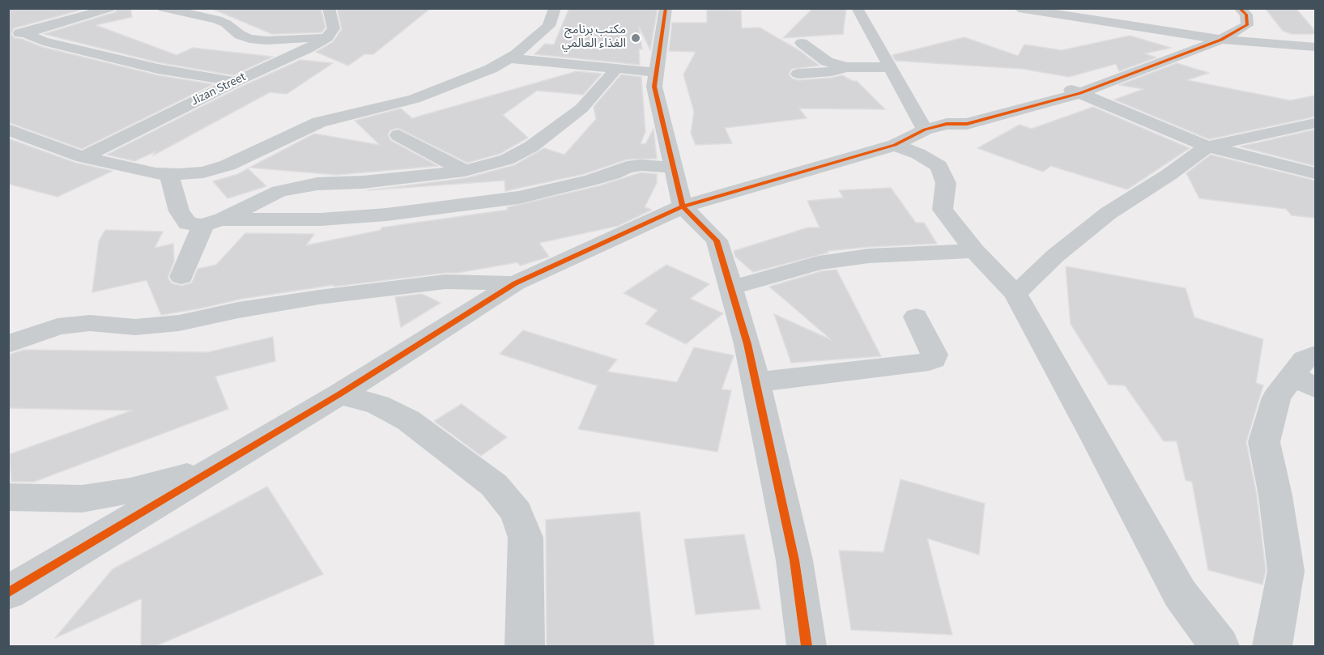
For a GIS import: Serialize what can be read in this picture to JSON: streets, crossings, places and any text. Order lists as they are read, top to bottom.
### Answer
{
  "streets": {
    "street": ["Jizan Street"]
  },
  "places": ["مكتب برنامج الغذاء العالمي"]
}
